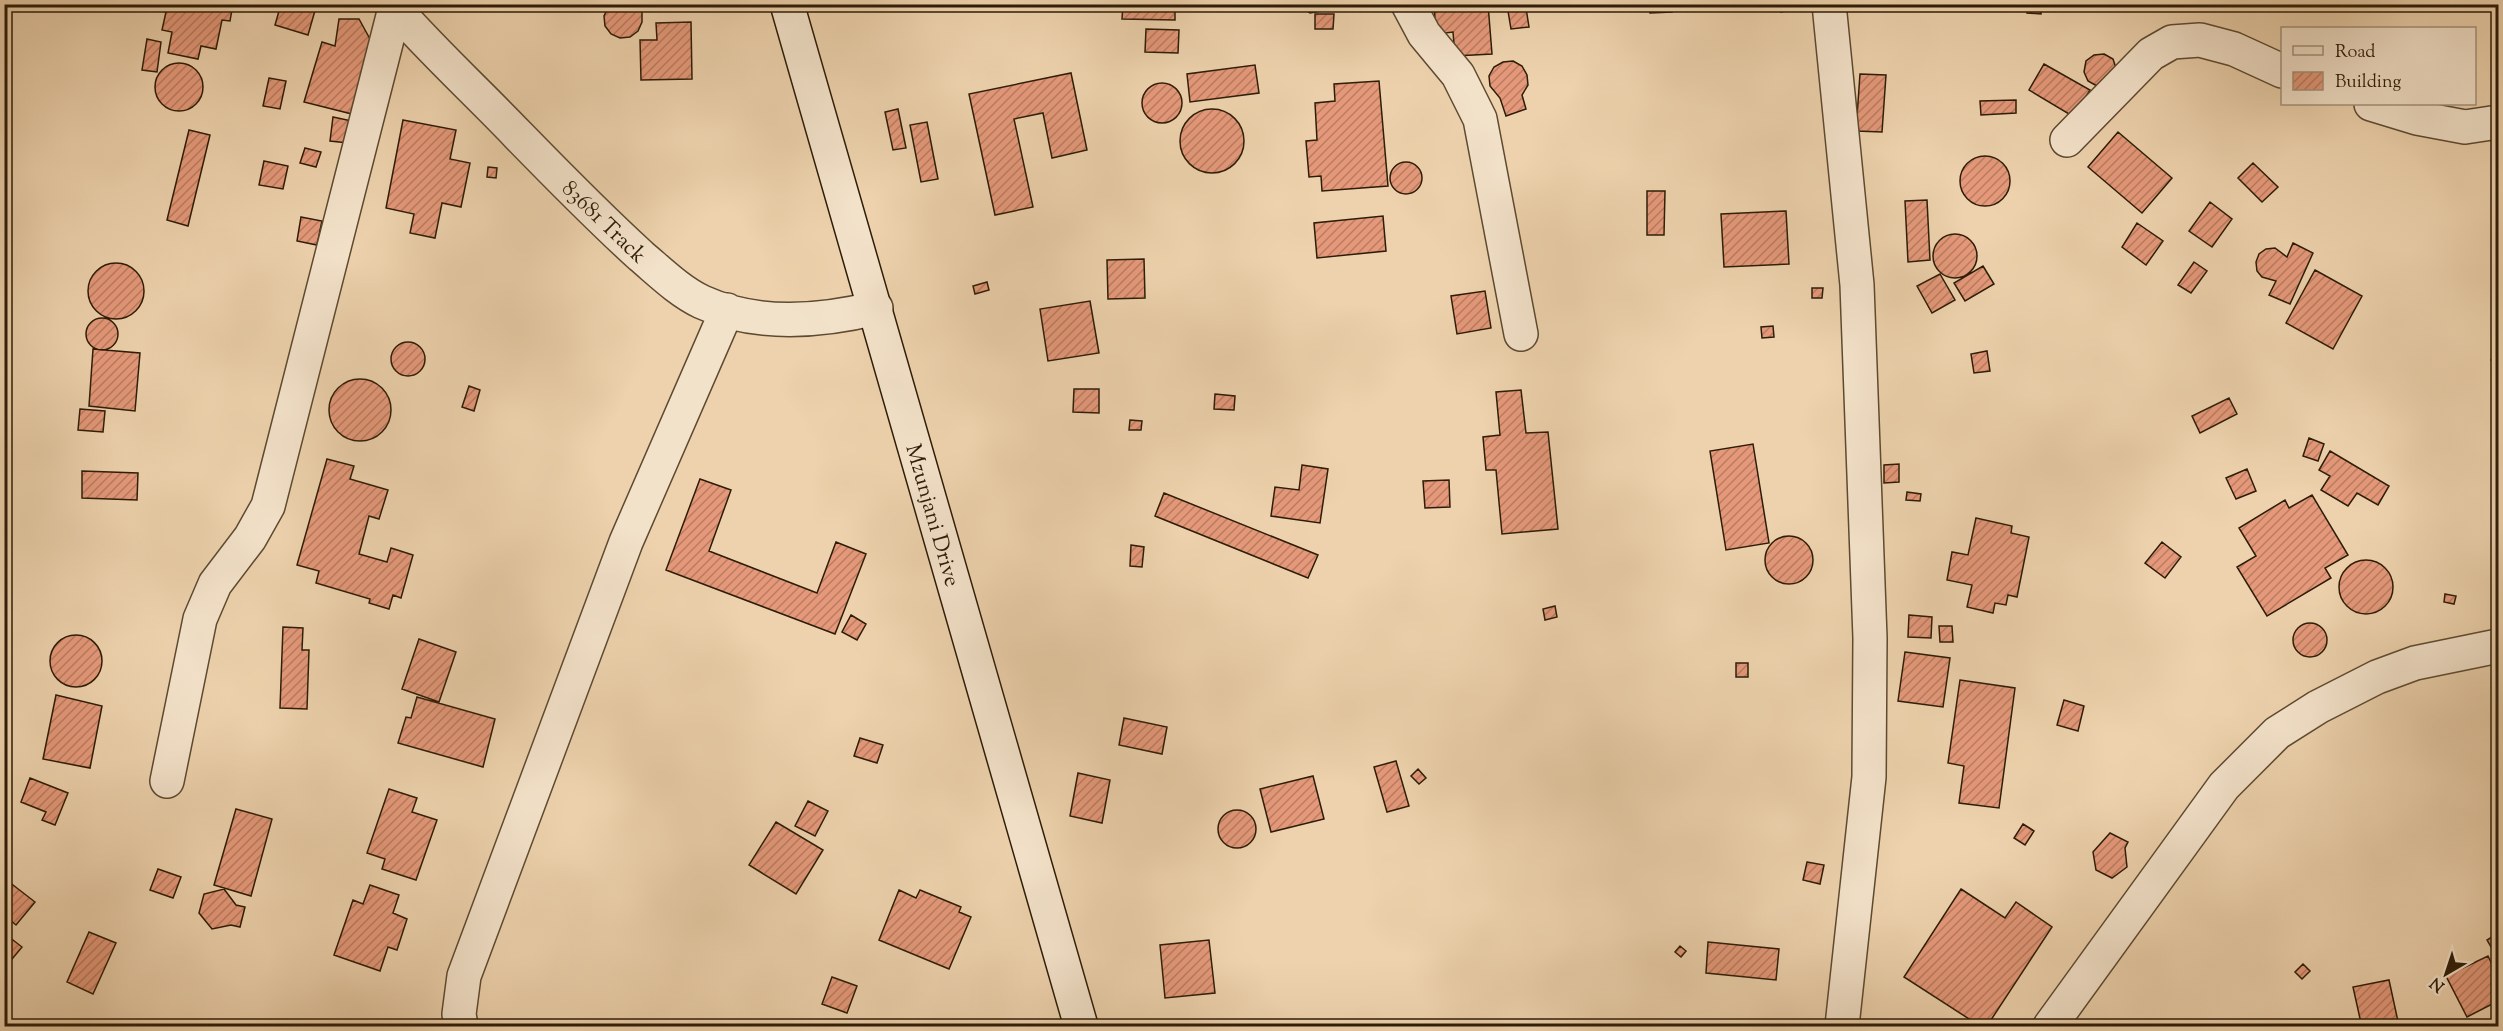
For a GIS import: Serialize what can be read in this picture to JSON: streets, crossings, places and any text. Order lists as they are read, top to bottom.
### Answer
{
  "streets": {
    "street": ["83681 Track", "Mzunjani Drive"]
  },
  "crossings": [
    ["83681 Track", "Mzunjani Drive"]
  ],
  "legend": ["Road", "Building"],
  "north": "bottom left"
}
